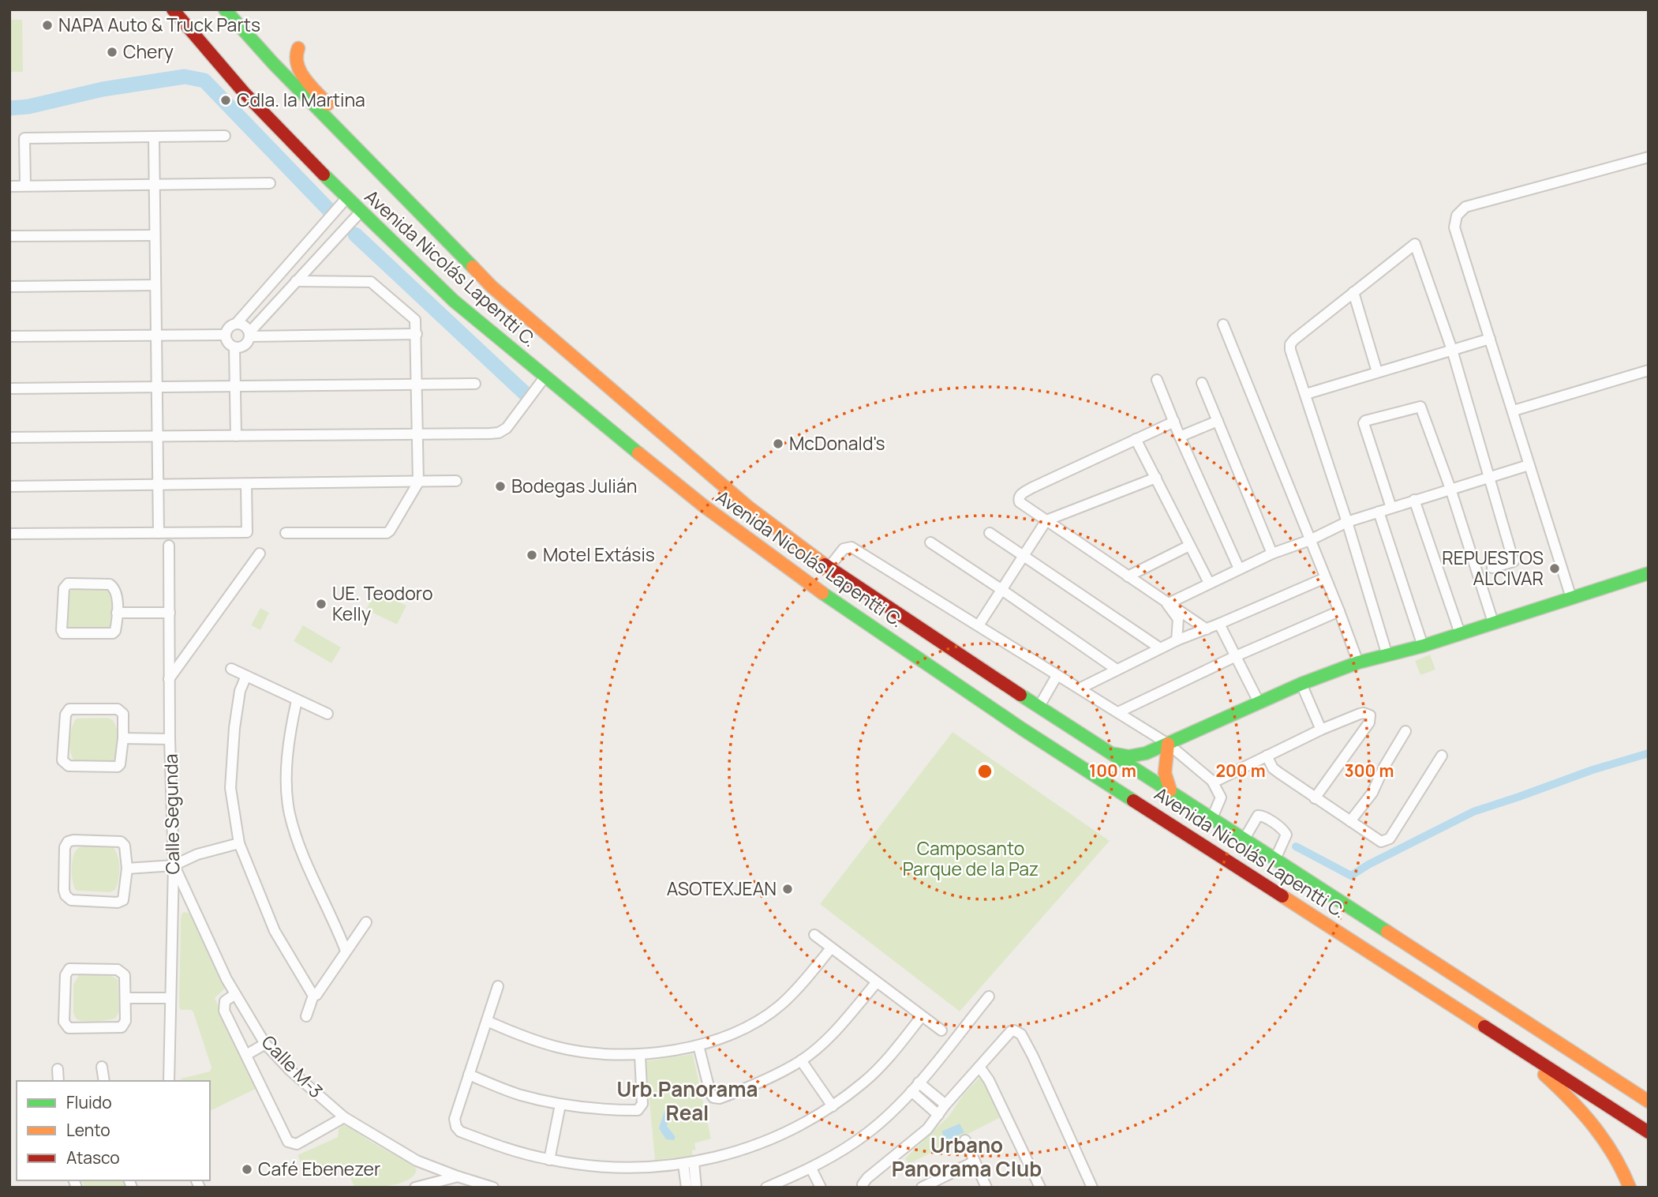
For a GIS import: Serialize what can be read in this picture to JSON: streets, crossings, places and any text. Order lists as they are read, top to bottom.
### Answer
{
  "streets": {
    "main road": ["Avenida Nicolás Lapentti C."],
    "street": ["Calle Segunda", "Calle M-3"]
  },
  "crossings": [
    ["Calle Segunda", "Calle M-3"]
  ],
  "districts": ["Urb.Panorama Real", "Urbano Panorama Club"],
  "parks": ["Camposanto Parque de la Paz"],
  "places": [
    "NAPA Auto & Truck Parts",
    "Chery",
    "Cdla. la Martina",
    "McDonald's",
    "Bodegas Julián",
    "Motel Extásis",
    "REPUESTOS ALCIVAR",
    "UE. Teodoro Kelly",
    "ASOTEXJEAN",
    "Café Ebenezer"
  ],
  "legend": ["Fluido", "Lento", "Atasco"],
  "rings": ["100 m", "200 m", "300 m"]
}
